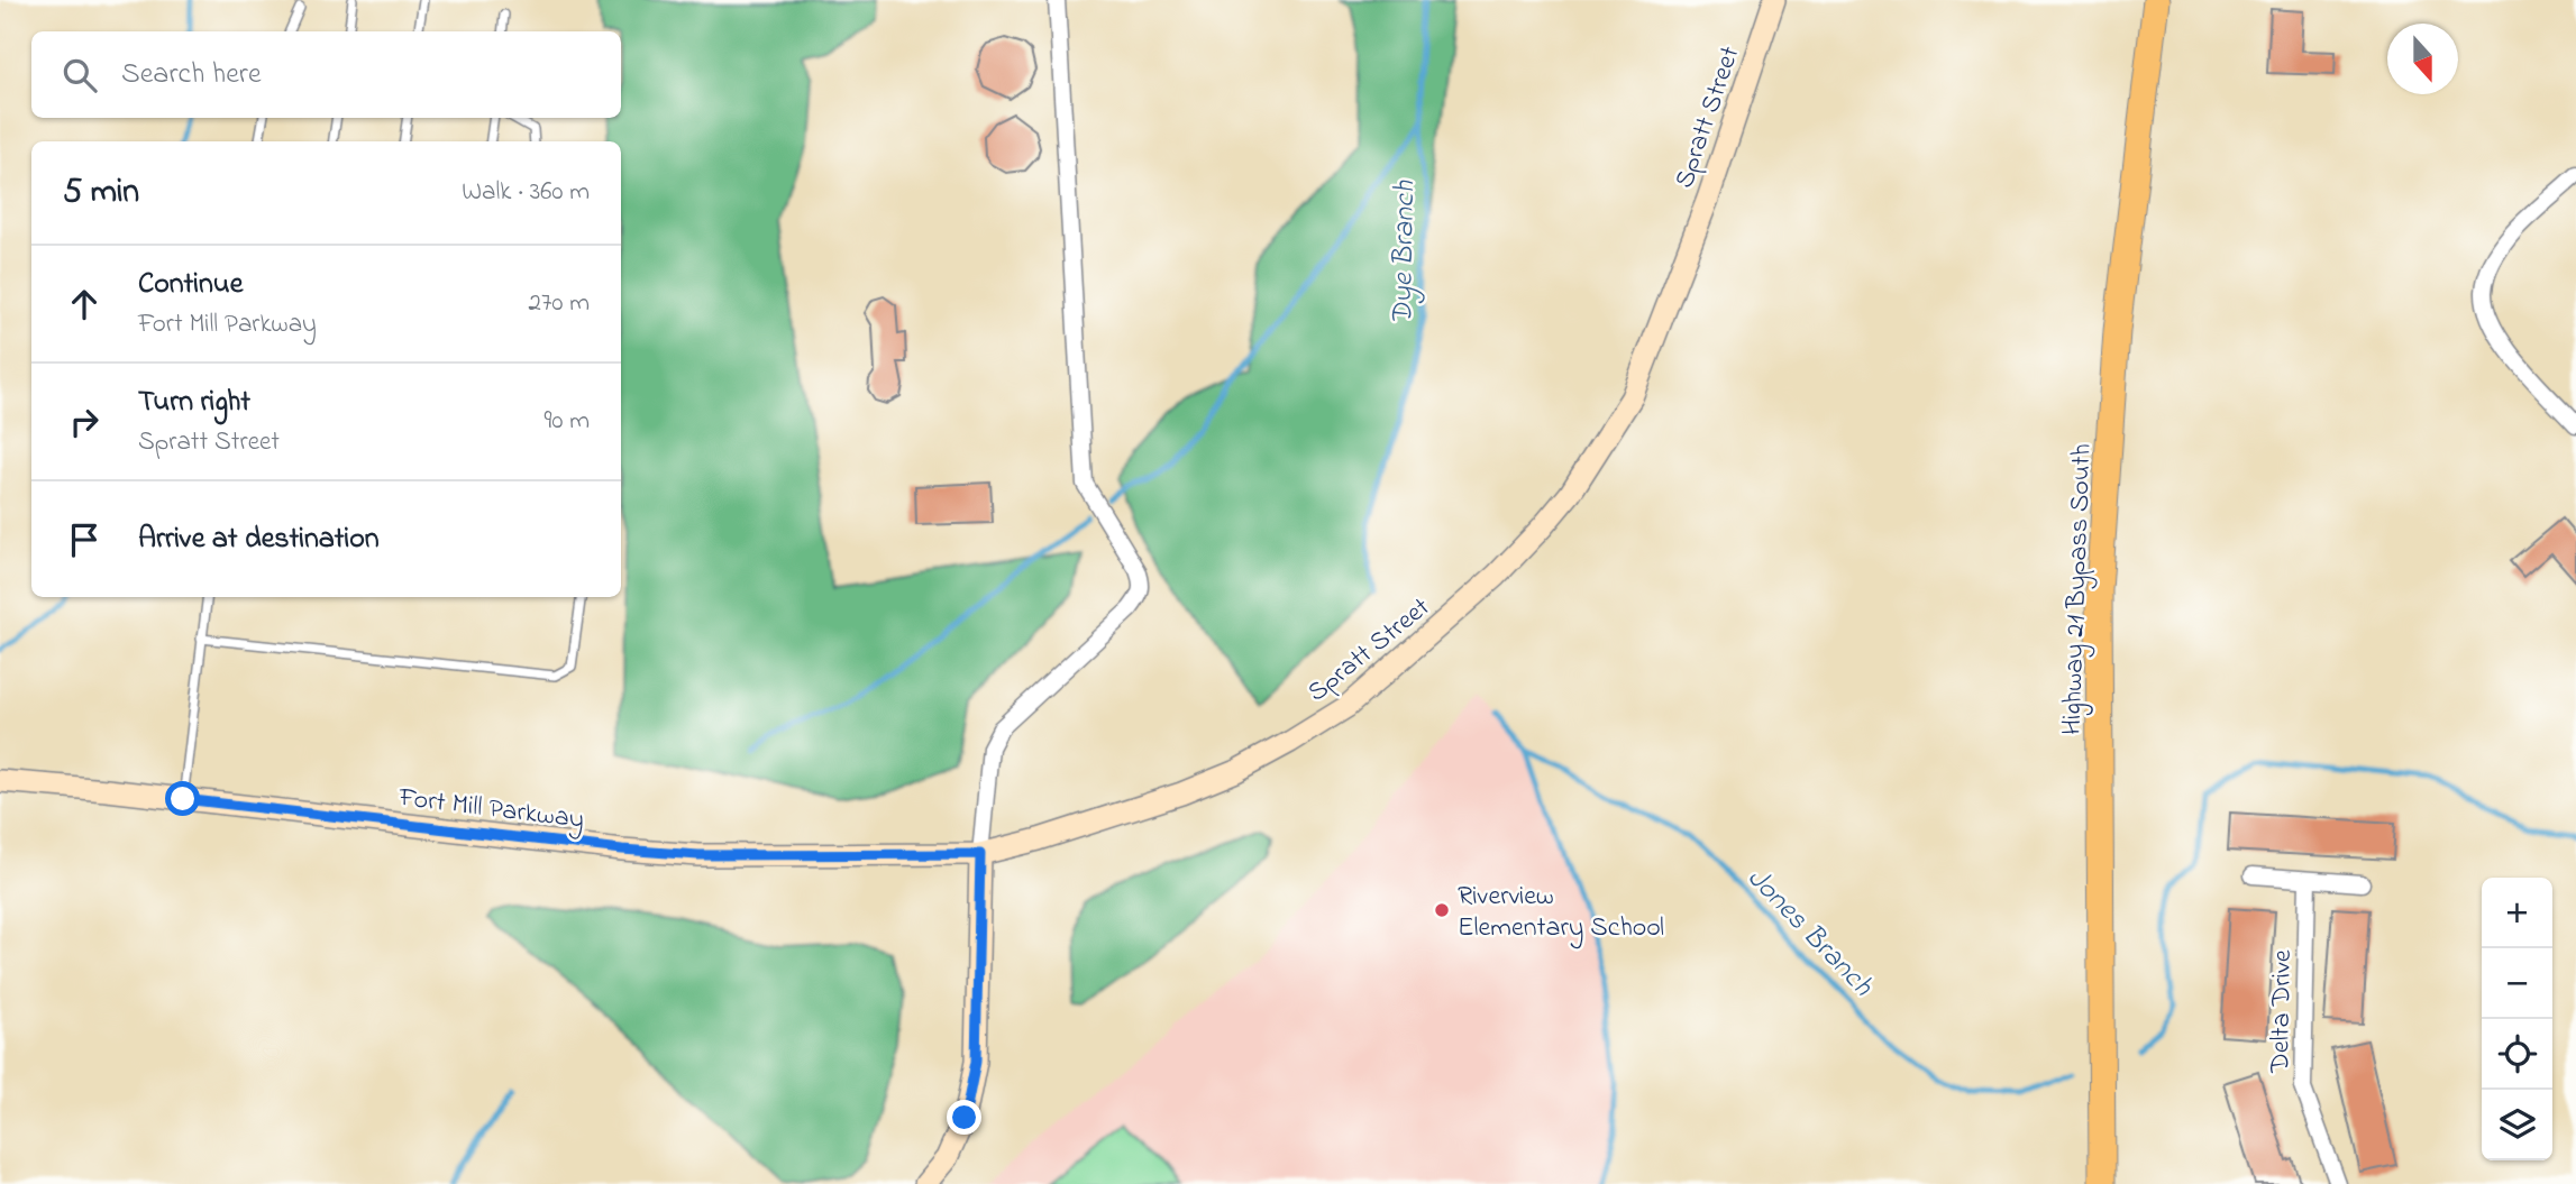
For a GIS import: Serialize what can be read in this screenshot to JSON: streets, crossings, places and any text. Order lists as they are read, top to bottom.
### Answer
{
  "streets": {
    "main road": ["Spratt Street", "Highway 21 Bypass South", "Fort Mill Parkway"],
    "street": ["Delta Drive"]
  },
  "crossings": [
    ["Spratt Street", "Fort Mill Parkway"]
  ],
  "water": ["Dye Branch", "Jones Branch"],
  "places": ["Riverview Elementary School"],
  "north": "bottom",
  "page": {
    "search": "Search here",
    "heading": ["5 min", "Walk · 360 m"],
    "list": [
      ["Continue", "Fort Mill Parkway", "270 m"],
      ["Turn right", "Spratt Street", "90 m"],
      "Arrive at destination"
    ],
    "map_buttons": ["+", "−"]
  }
}
